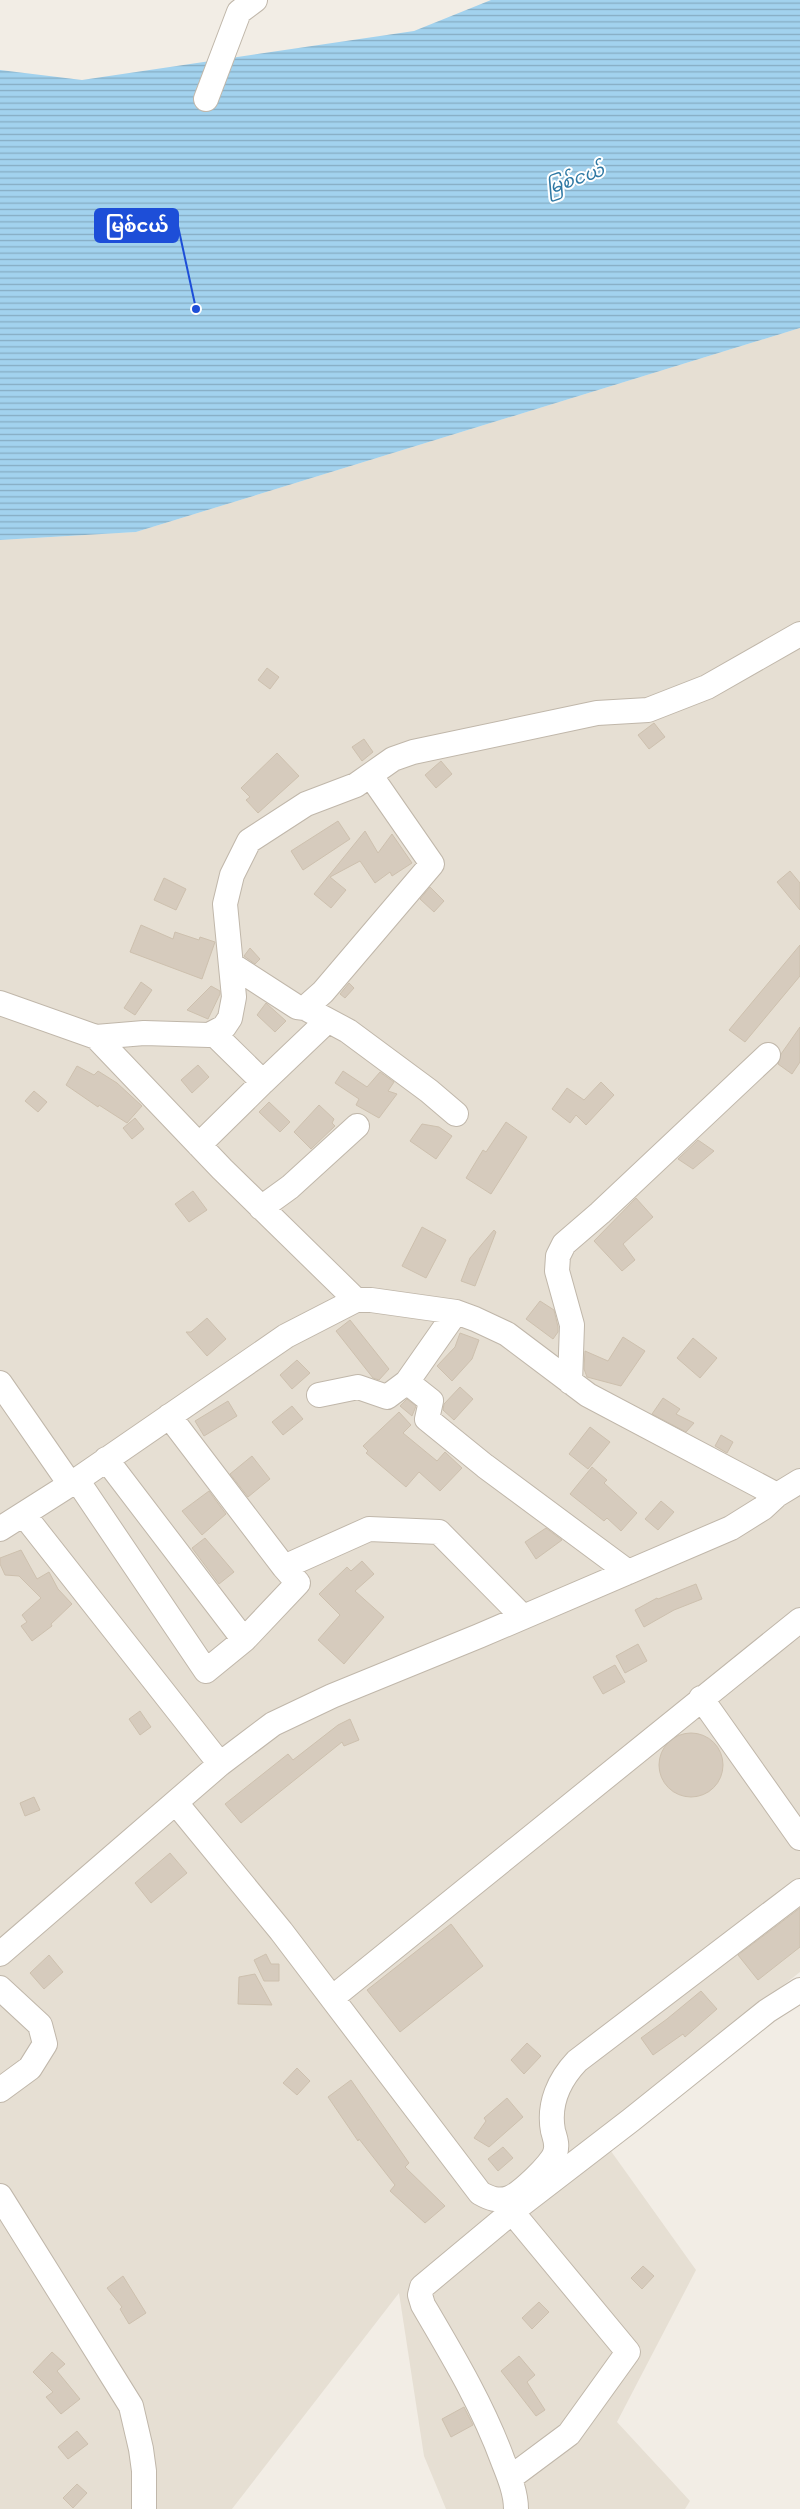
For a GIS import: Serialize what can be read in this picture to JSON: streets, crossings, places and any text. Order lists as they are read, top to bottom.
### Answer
{
  "water": ["မြစ်ငယ်"],
  "places": ["မြစ်ငယ်"]
}
